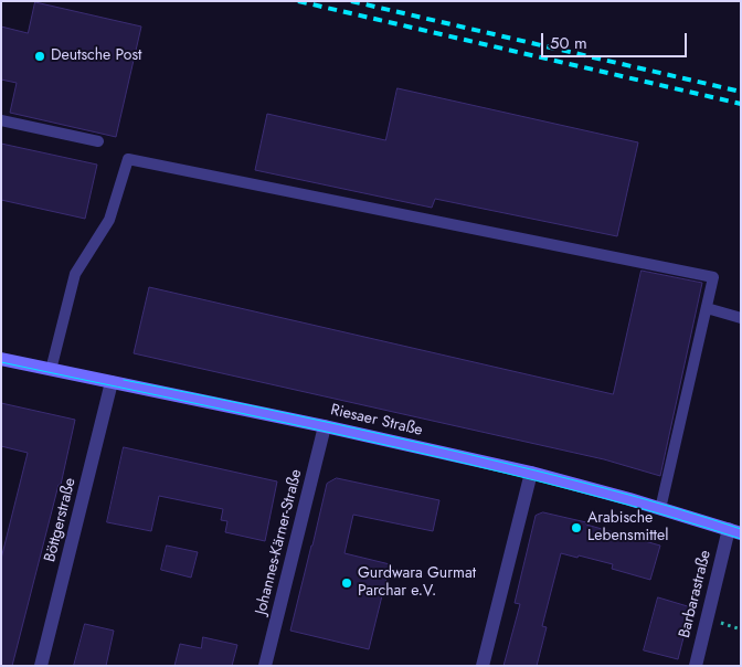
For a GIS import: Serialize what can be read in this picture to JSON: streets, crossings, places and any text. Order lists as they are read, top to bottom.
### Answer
{
  "streets": {
    "main road": ["Riesaer Straße"],
    "street": ["Böttgerstraße", "Johannes-Kärner-Straße", "Barbarastraße"]
  },
  "crossings": [
    ["Riesaer Straße", "Böttgerstraße"],
    ["Riesaer Straße", "Johannes-Kärner-Straße"],
    ["Riesaer Straße", "Barbarastraße"]
  ],
  "places": ["Deutsche Post", "Arabische Lebensmittel", "Gurdwara Gurmat Parchar e.V."],
  "scale_bar": "50 m"
}
